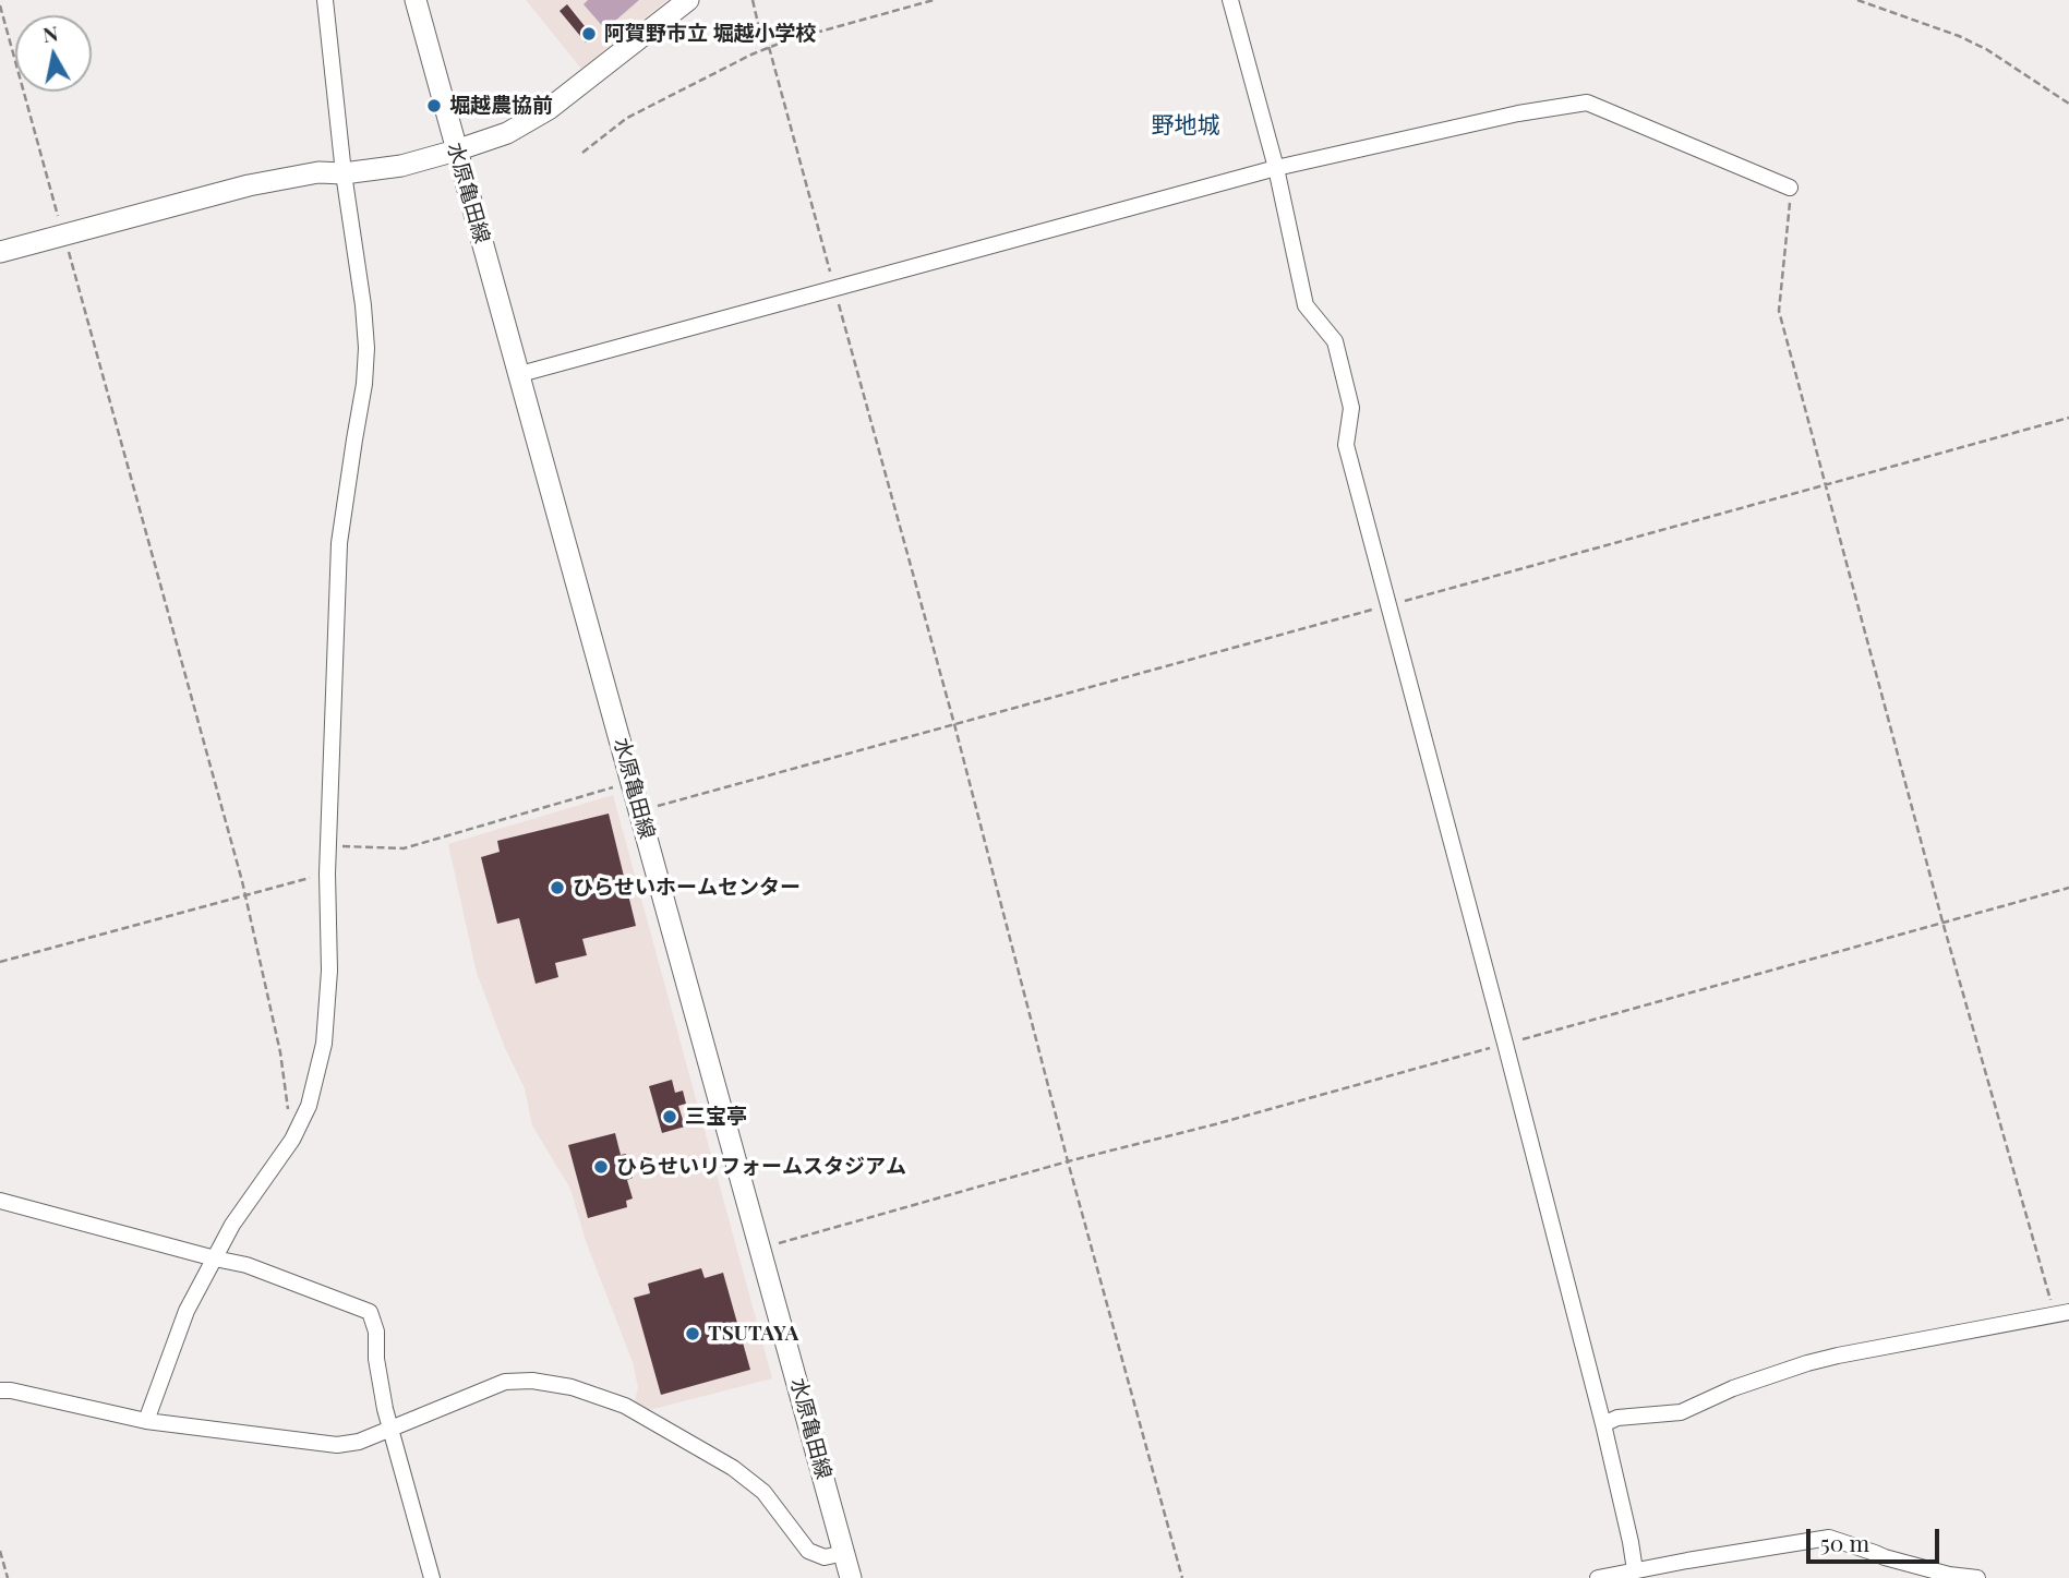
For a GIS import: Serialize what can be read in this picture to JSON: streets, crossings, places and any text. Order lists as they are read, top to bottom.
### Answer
{
  "streets": {
    "main road": ["水原亀田線"]
  },
  "districts": ["野地城"],
  "places": [
    "阿賀野市立 堀越小学校",
    "堀越農協前",
    "ひらせいホームセンター",
    "三宝亭",
    "ひらせいリフォームスタジアム",
    "TSUTAYA"
  ],
  "scale_bar": "50 m",
  "north": "top"
}
